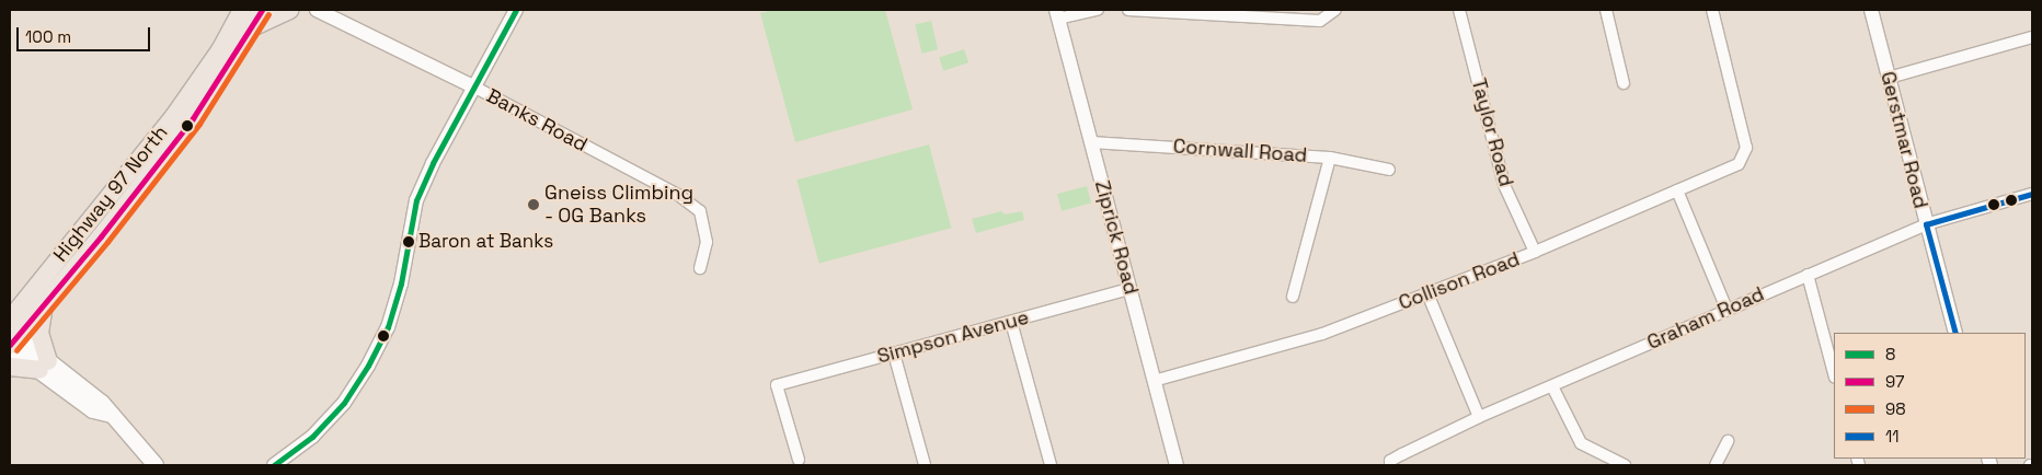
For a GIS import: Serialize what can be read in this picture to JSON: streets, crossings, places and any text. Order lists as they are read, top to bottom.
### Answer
{
  "streets": {
    "highway": ["Highway 97 North"],
    "street": [
      "Banks Road",
      "Taylor Road",
      "Gerstmar Road",
      "Cornwall Road",
      "Ziprick Road",
      "Collison Road",
      "Graham Road",
      "Simpson Avenue"
    ]
  },
  "crossings": [
    ["Taylor Road", "Collison Road"],
    ["Gerstmar Road", "Graham Road"],
    ["Cornwall Road", "Ziprick Road"],
    ["Ziprick Road", "Collison Road"],
    ["Ziprick Road", "Simpson Avenue"]
  ],
  "places": ["Gneiss Climbing - OG Banks", "Baron at Banks"],
  "lines": [
    "transit line 8",
    "transit line 97",
    "transit line 98",
    "transit line 11"
  ],
  "legend": [
    "8",
    "97",
    "98",
    "11"
  ],
  "scale_bar": "100 m"
}
